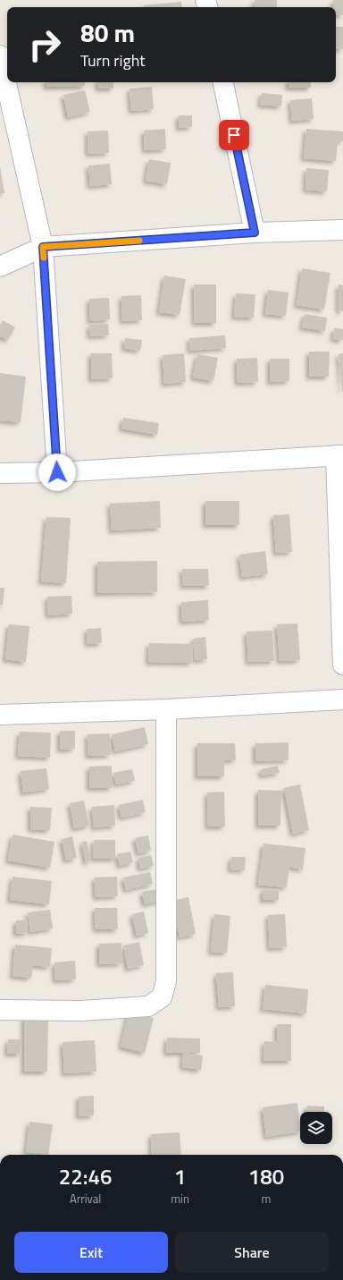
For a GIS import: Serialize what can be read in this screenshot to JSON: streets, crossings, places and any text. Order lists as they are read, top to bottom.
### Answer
{
  "page": {
    "turn": ["80 m", "Turn right"],
    "eta": [
      "22:46",
      "Arrival",
      "1",
      "min",
      "180",
      "m"
    ],
    "buttons": ["Exit", "Share"]
  }
}
